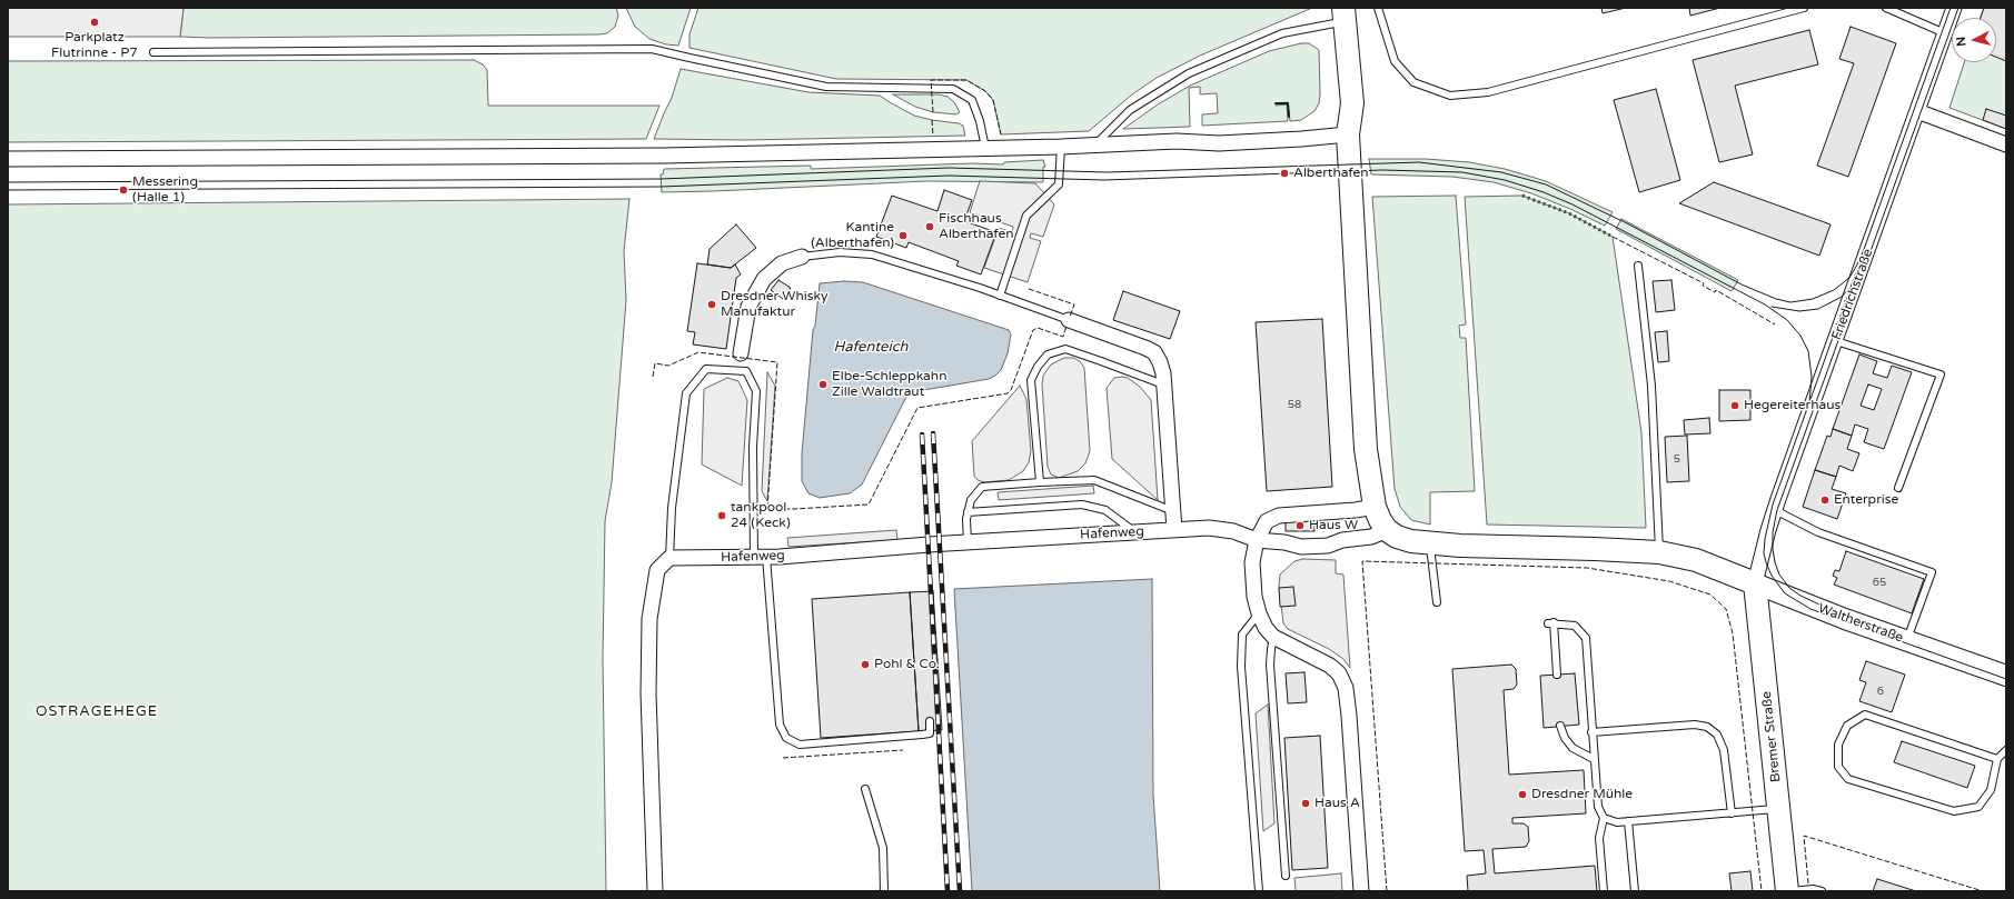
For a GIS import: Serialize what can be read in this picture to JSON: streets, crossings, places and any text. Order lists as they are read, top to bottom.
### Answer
{
  "streets": {
    "main road": ["Waltherstraße", "Bremer Straße"],
    "street": ["Friedrichstraße", "Hafenweg"]
  },
  "crossings": [
    ["Friedrichstraße", "Waltherstraße"],
    ["Friedrichstraße", "Bremer Straße"],
    ["Hafenweg", "Waltherstraße"],
    ["Waltherstraße", "Bremer Straße"]
  ],
  "districts": ["OSTRAGEHEGE"],
  "water": ["Hafenteich"],
  "places": [
    "Parkplatz Flutrinne - P7",
    "Alberthafen",
    "Messering (Halle 1)",
    "Fischhaus Alberthafen",
    "Kantine (Alberthafen)",
    "Dresdner Whisky Manufaktur",
    "Elbe-Schleppkahn Zille Waldtraut",
    "Hegereiterhaus",
    "Enterprise",
    "tankpool 24 (Keck)",
    "Haus W",
    "Pohl & Co.",
    "Dresdner Mühle",
    "Haus A"
  ],
  "house_numbers": [
    "58",
    "5",
    "65",
    "6"
  ],
  "north": "left"
}
